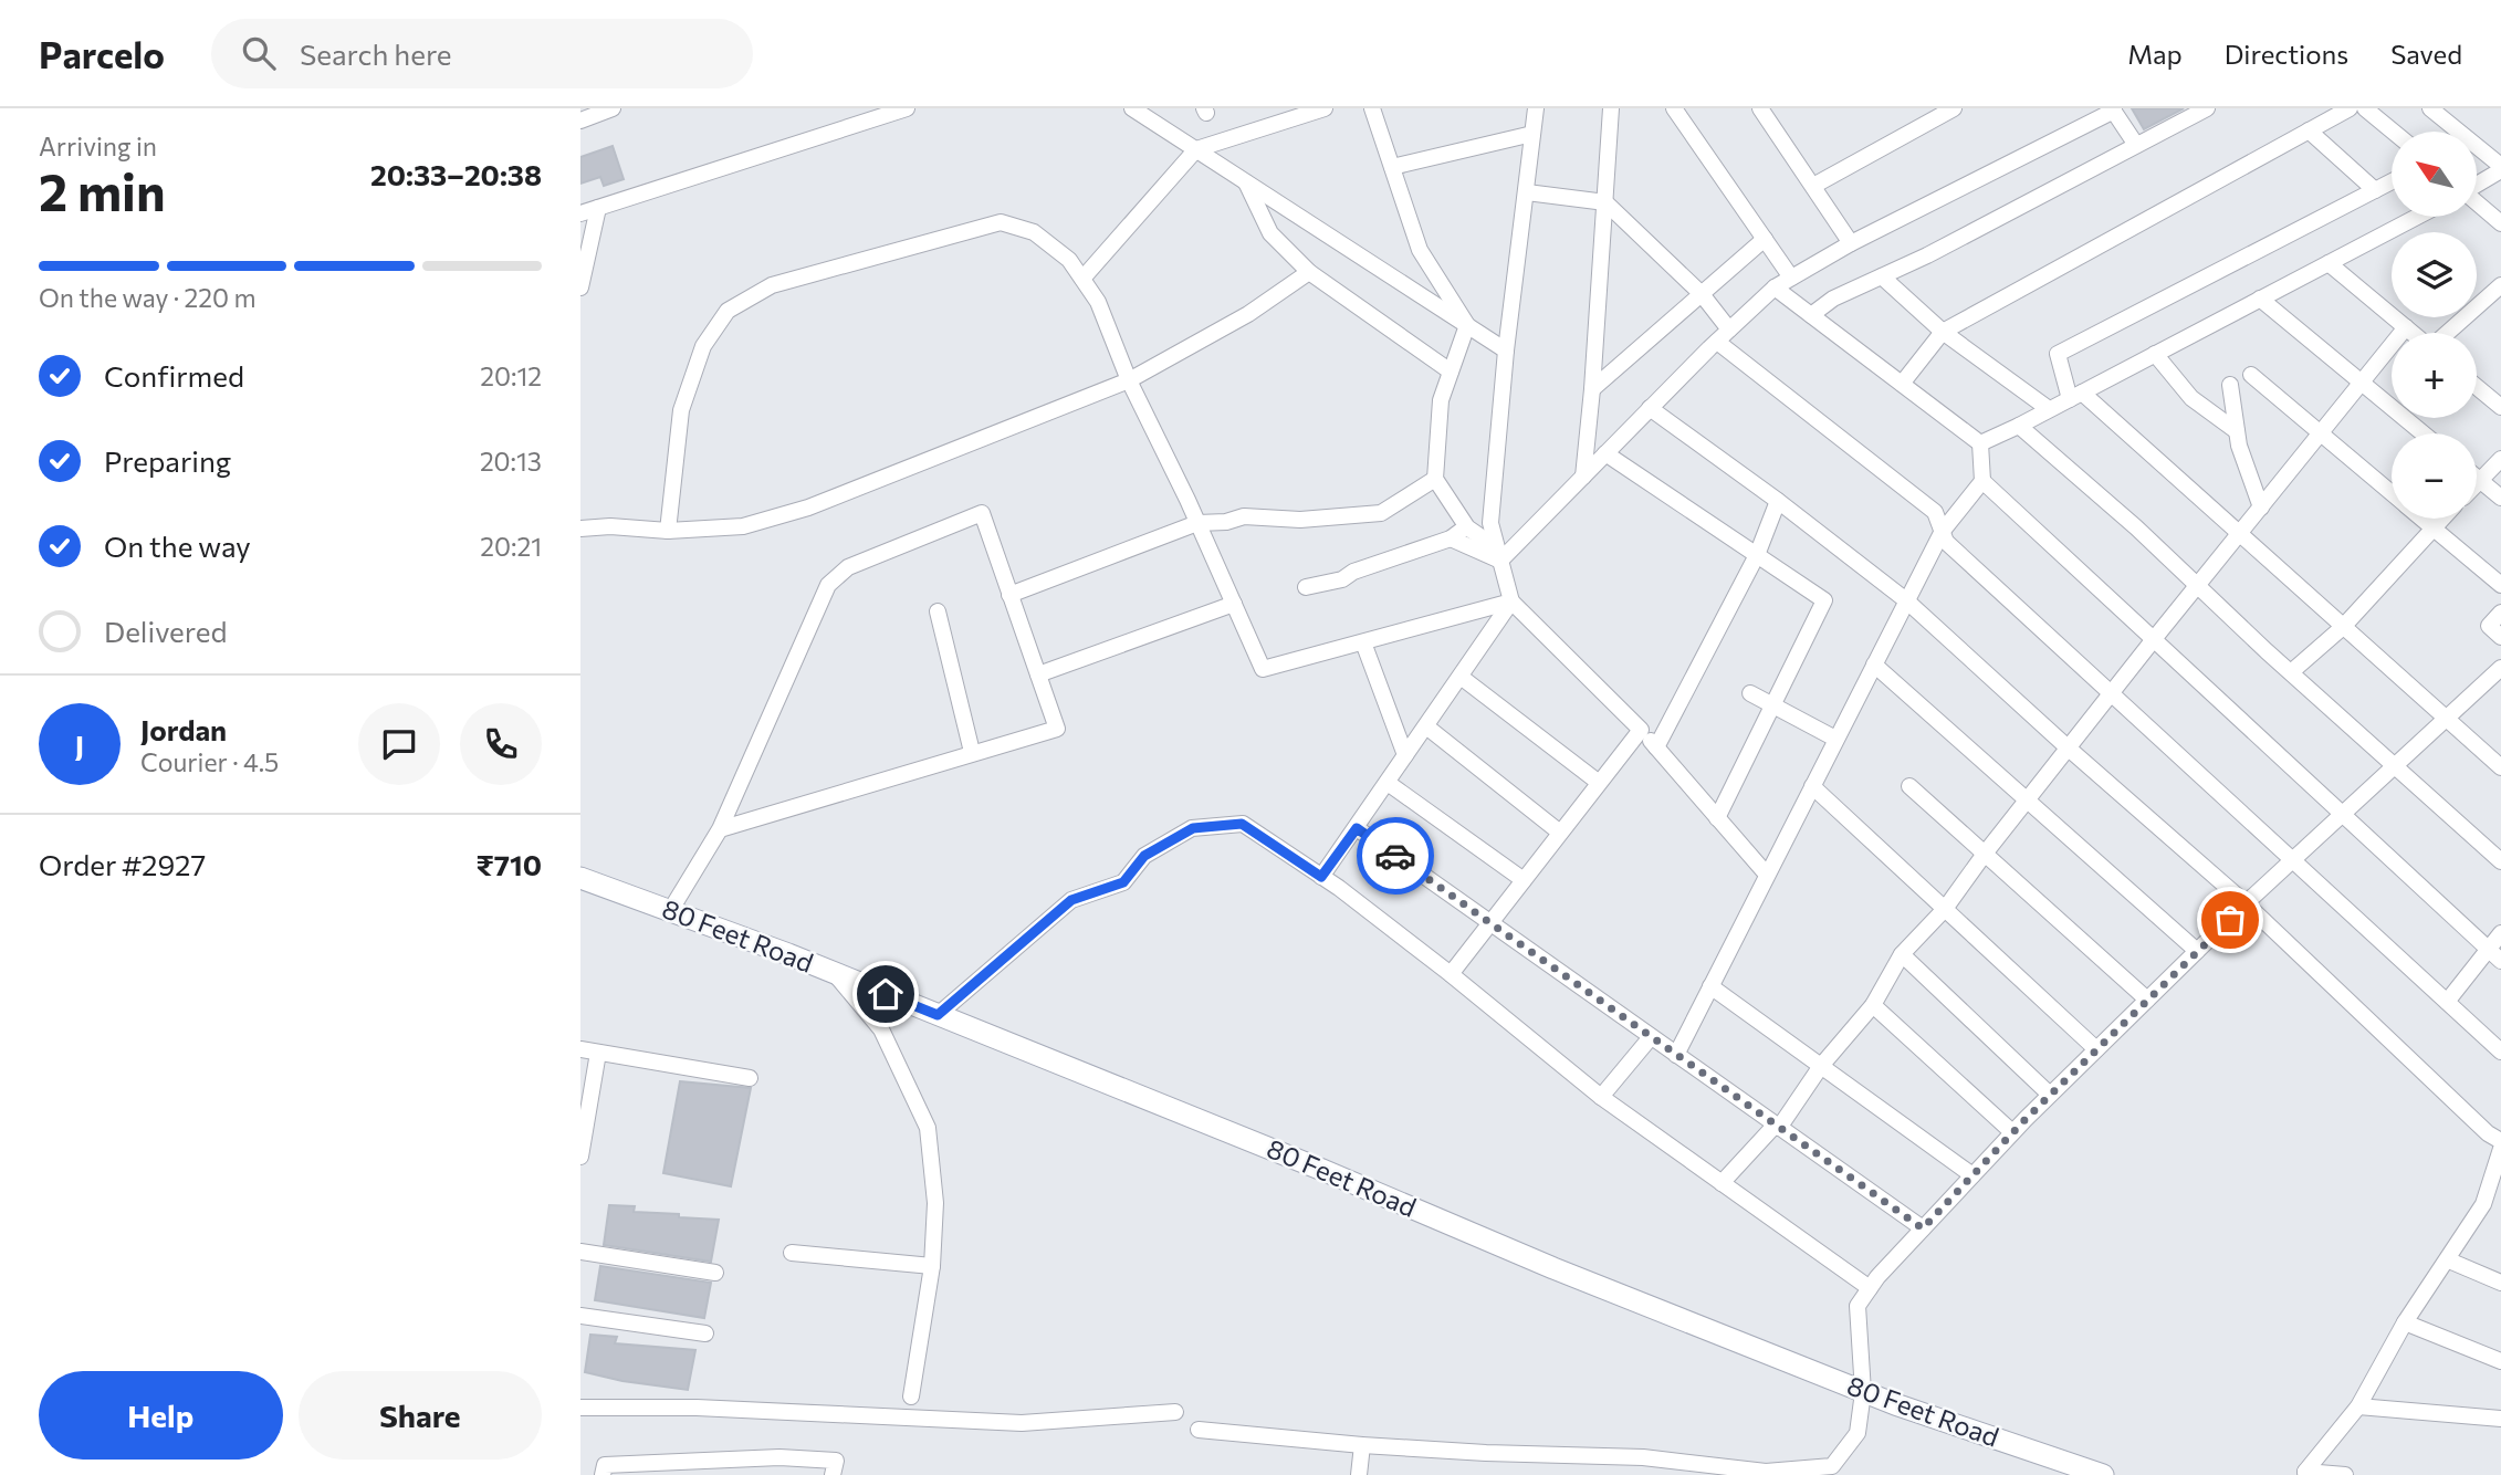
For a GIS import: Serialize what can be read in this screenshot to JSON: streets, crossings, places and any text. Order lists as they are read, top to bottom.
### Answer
{
  "streets": {
    "main road": ["80 Feet Road"]
  },
  "north": "top left",
  "page": {
    "header": "Parcelo",
    "search": "Search here",
    "nav": ["Map", "Directions", "Saved"],
    "heading": ["2 min", "Arriving in", "20:33–20:38"],
    "panel": [
      "Jordan",
      "Courier · 4.5",
      "Order #2927",
      "₹710"
    ],
    "map_buttons": ["+", "−"],
    "bar": "On the way · 220 m",
    "list": [
      ["Confirmed", "20:12"],
      ["Preparing", "20:13"],
      ["On the way", "20:21"],
      "Delivered"
    ],
    "round": "J",
    "buttons": ["Help", "Share"]
  }
}
